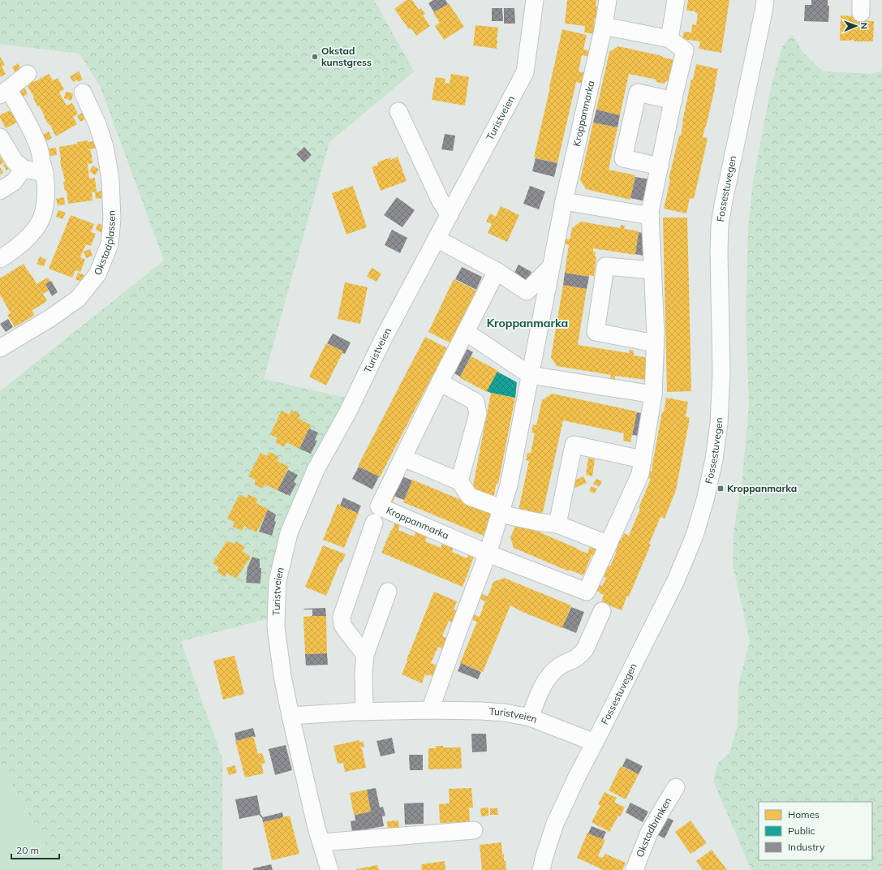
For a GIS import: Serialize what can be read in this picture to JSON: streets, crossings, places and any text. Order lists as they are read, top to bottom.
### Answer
{
  "streets": {
    "street": [
      "Kroppanmarka",
      "Turistveien",
      "Fossestuvegen",
      "Okstadplassen",
      "Okstadbrinken"
    ]
  },
  "crossings": [
    ["Kroppanmarka", "Turistveien"],
    ["Turistveien", "Fossestuvegen"]
  ],
  "districts": ["Kroppanmarka"],
  "places": {
    "other": ["Okstad kunstgress"],
    "transit": ["Kroppanmarka"]
  },
  "legend": ["Homes", "Public", "Industry"],
  "scale_bar": "20 m",
  "north": "right"
}
